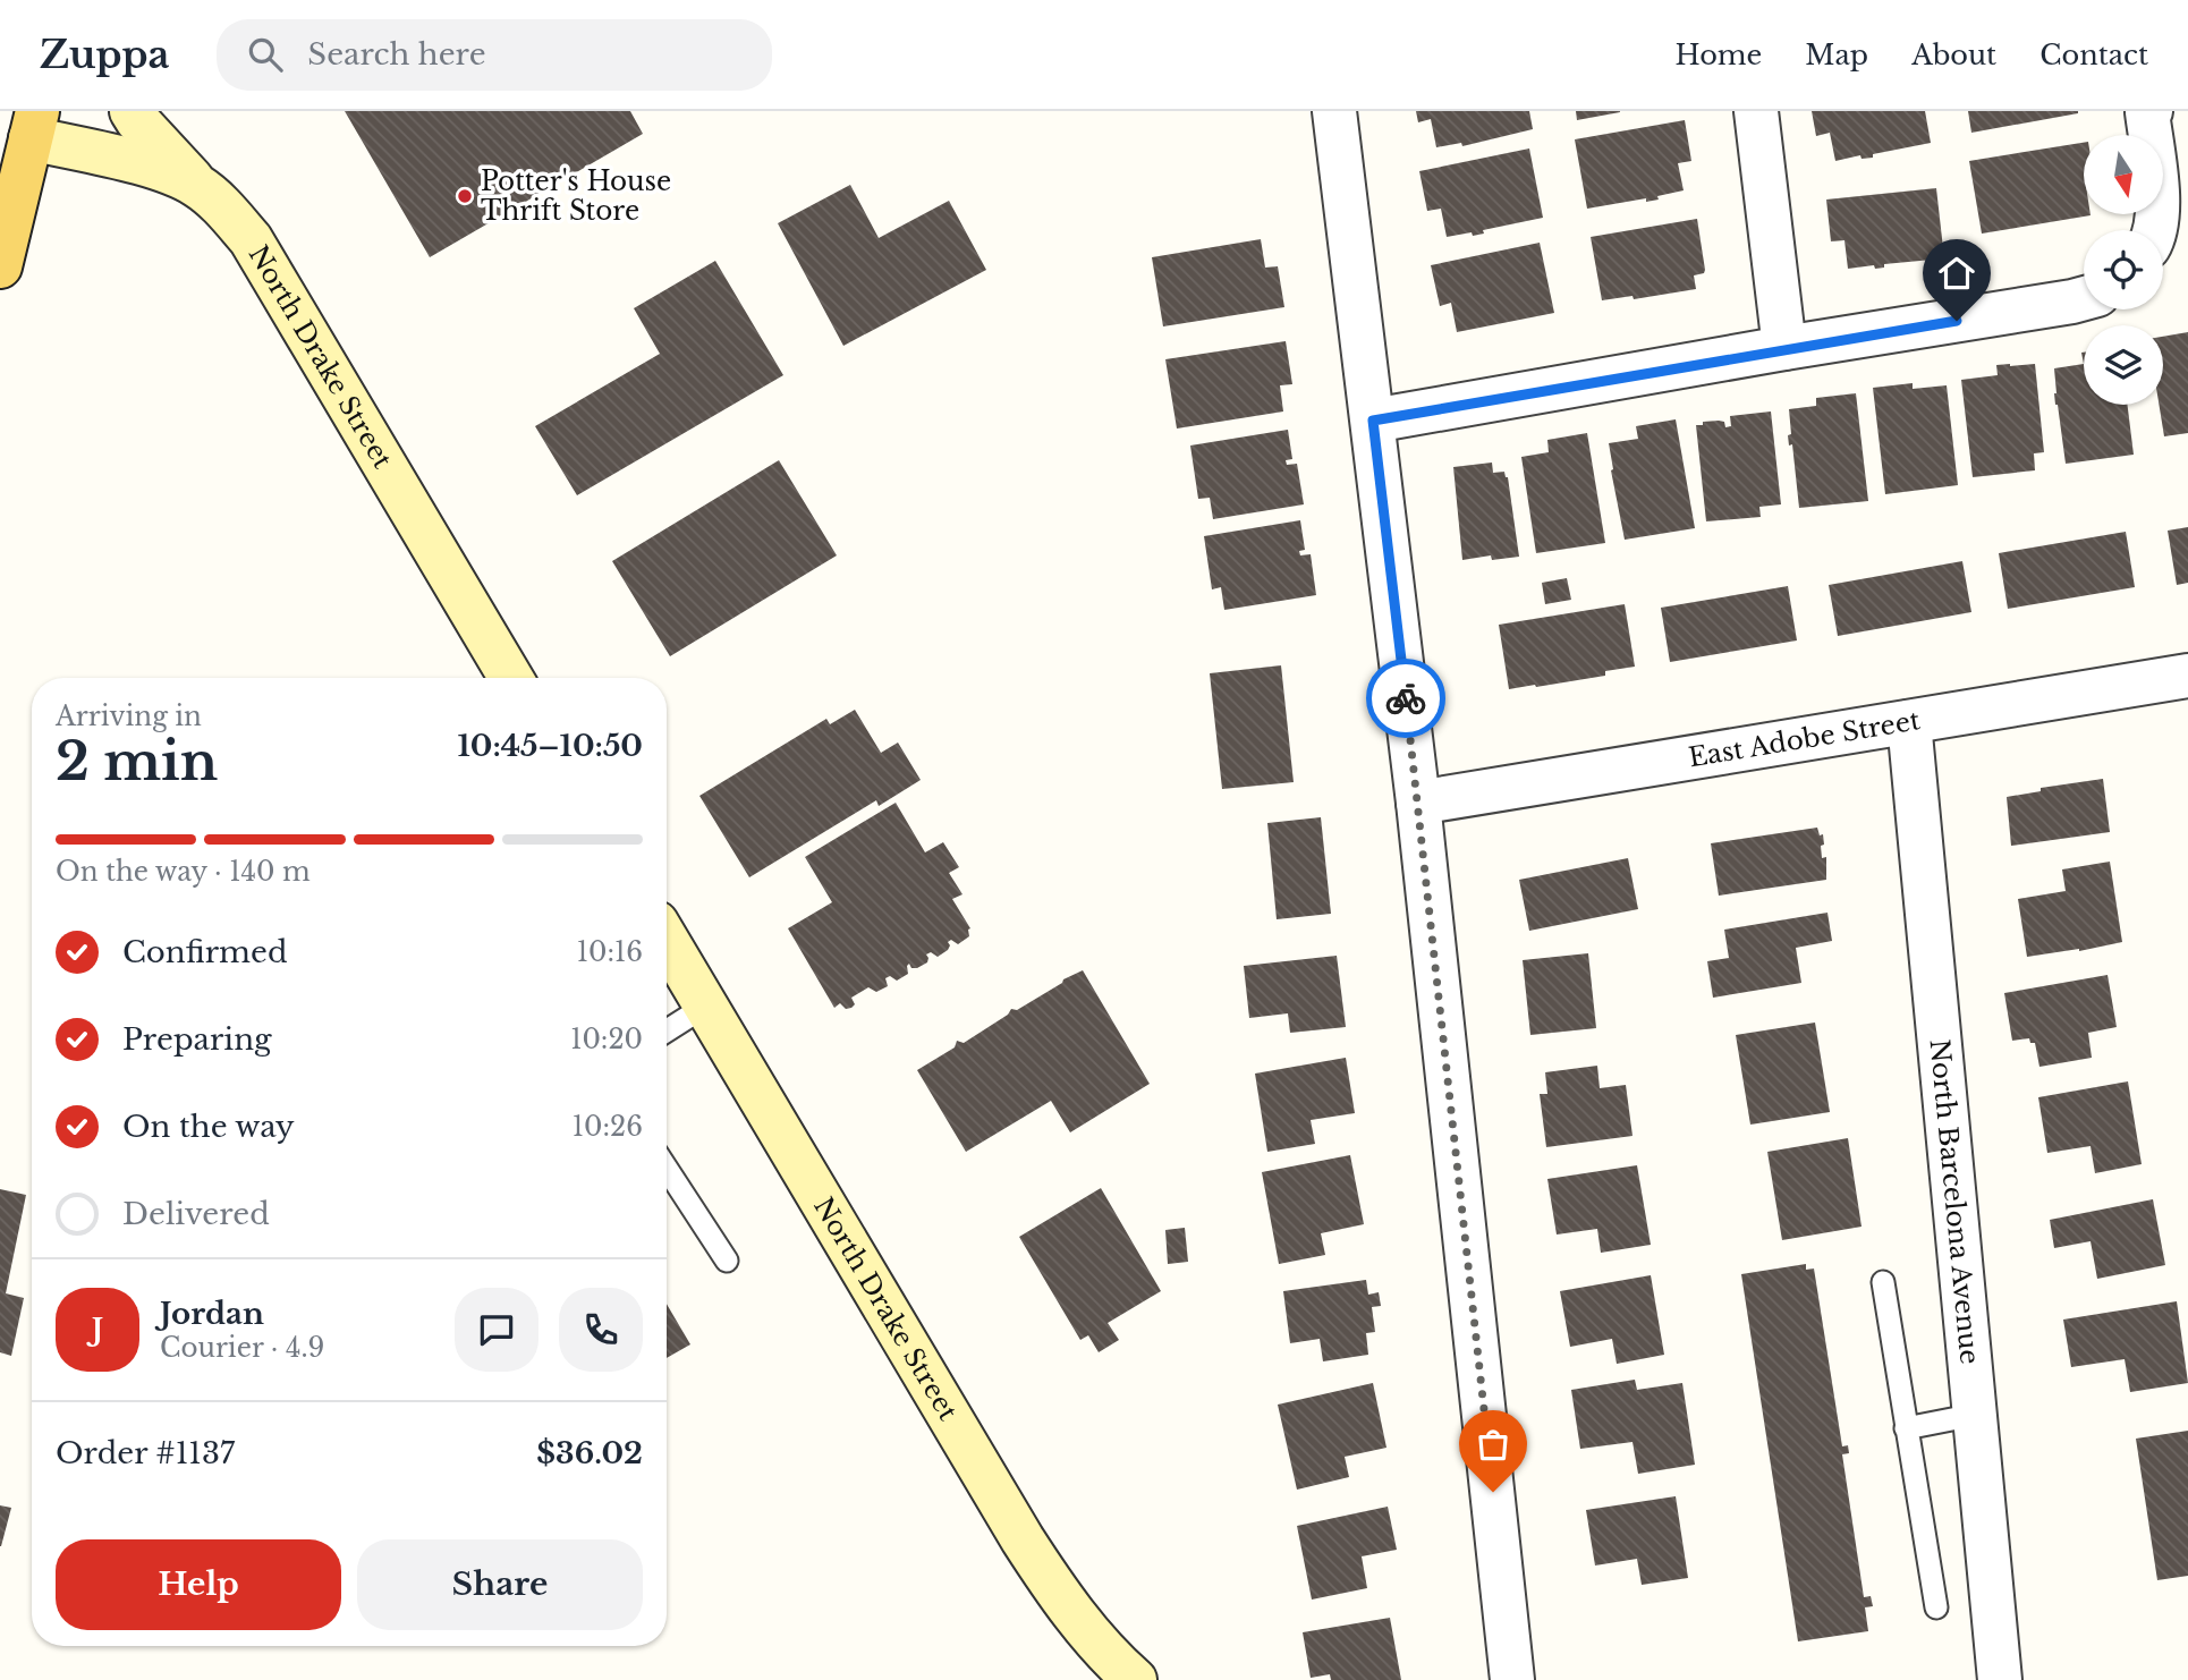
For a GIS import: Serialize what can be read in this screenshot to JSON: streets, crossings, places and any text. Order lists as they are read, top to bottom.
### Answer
{
  "streets": {
    "street": ["North Drake Street", "East Adobe Street", "North Barcelona Avenue"]
  },
  "crossings": [
    ["East Adobe Street", "North Barcelona Avenue"]
  ],
  "places": ["Potter's House Thrift Store"],
  "north": "bottom",
  "page": {
    "header": "Zuppa",
    "search": "Search here",
    "nav": [
      "Home",
      "Map",
      "About",
      "Contact"
    ],
    "heading": ["2 min", "Arriving in", "10:45–10:50"],
    "panel": [
      "Jordan",
      "Courier · 4.9",
      "Order #1137",
      "$36.02"
    ],
    "bar": "On the way · 140 m",
    "list": [
      ["Confirmed", "10:16"],
      ["Preparing", "10:20"],
      ["On the way", "10:26"],
      "Delivered"
    ],
    "round": "J",
    "buttons": ["Help", "Share"]
  }
}
